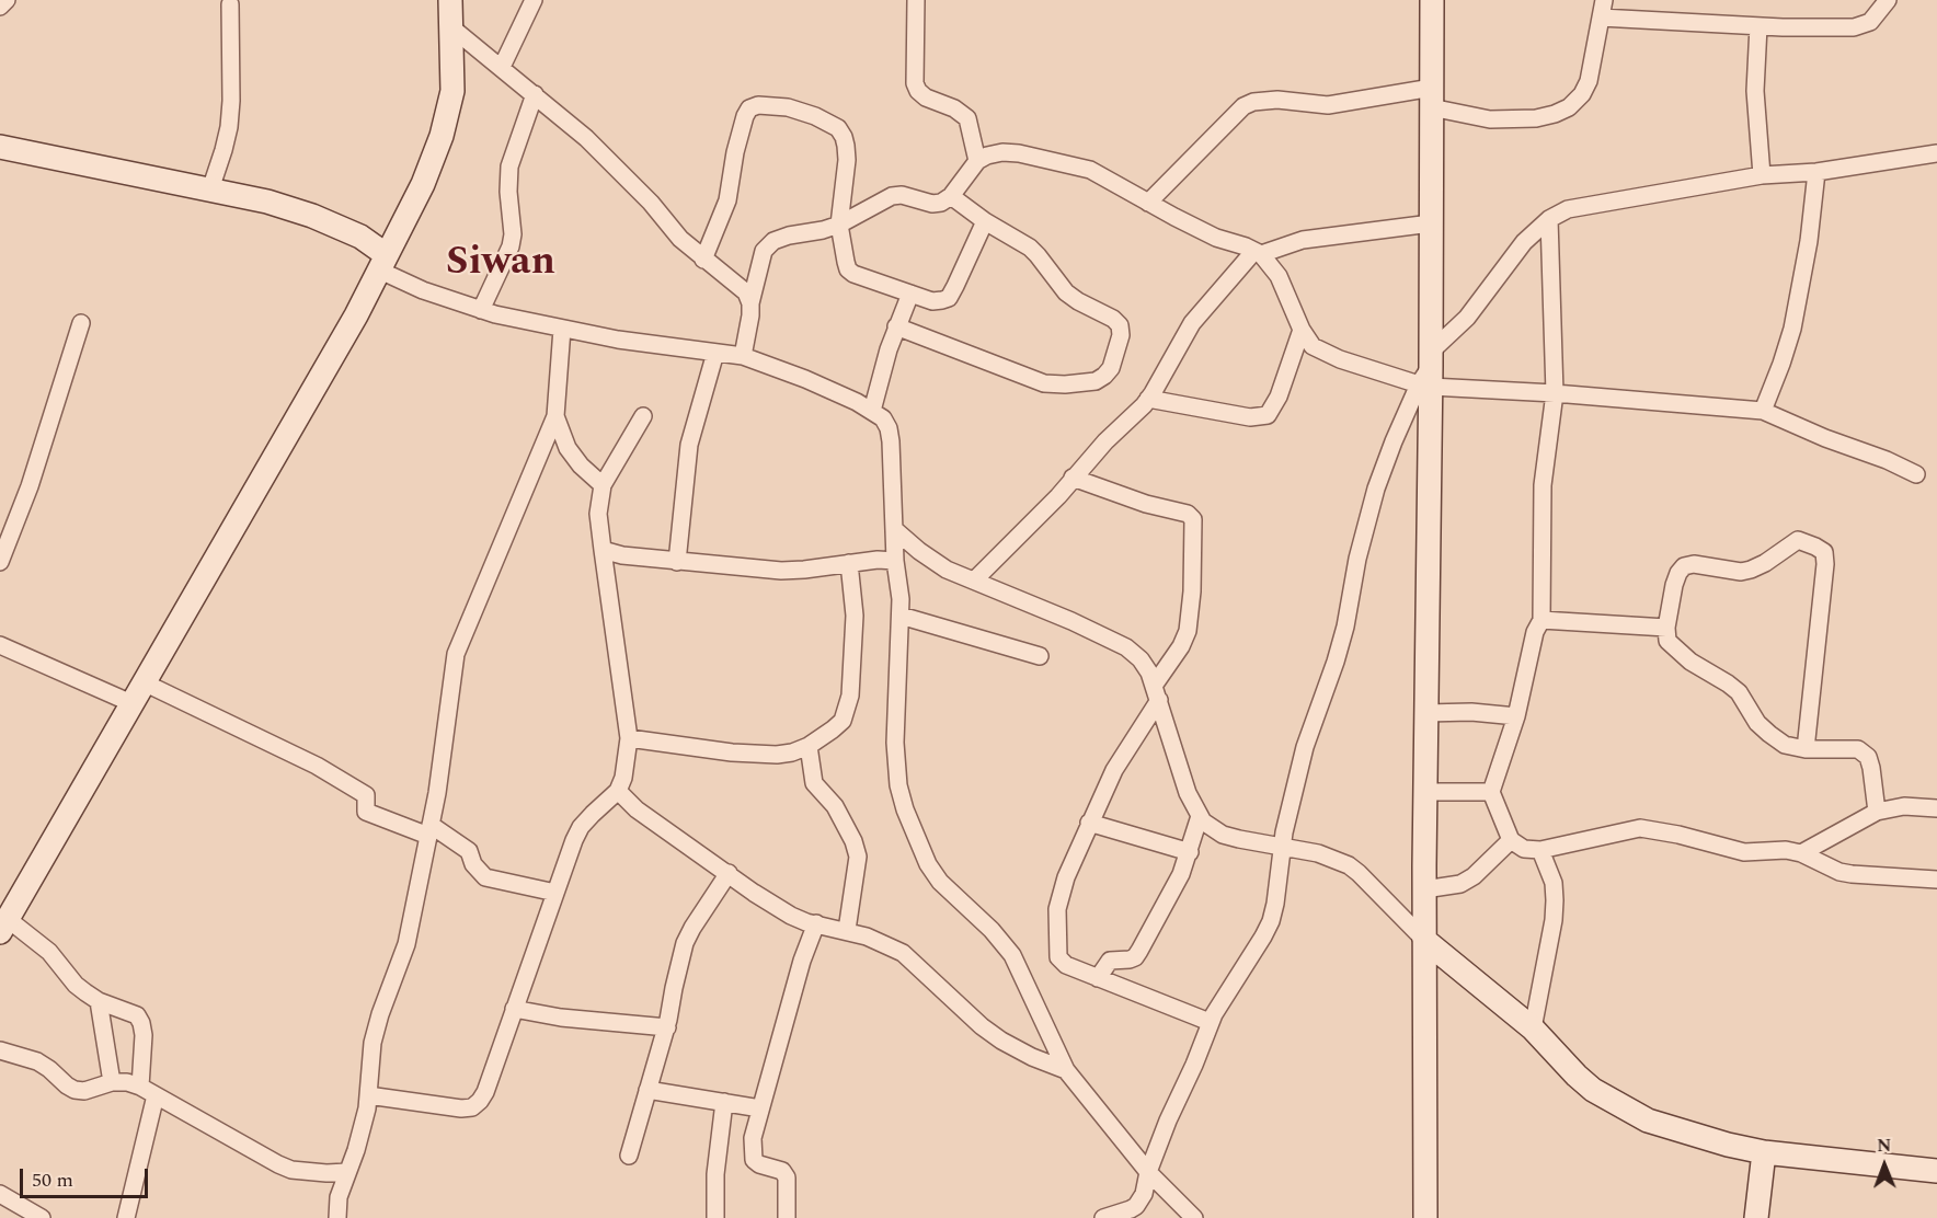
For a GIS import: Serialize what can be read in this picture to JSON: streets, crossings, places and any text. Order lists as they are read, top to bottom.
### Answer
{
  "districts": ["Siwan"],
  "scale_bar": "50 m",
  "north": "top"
}
